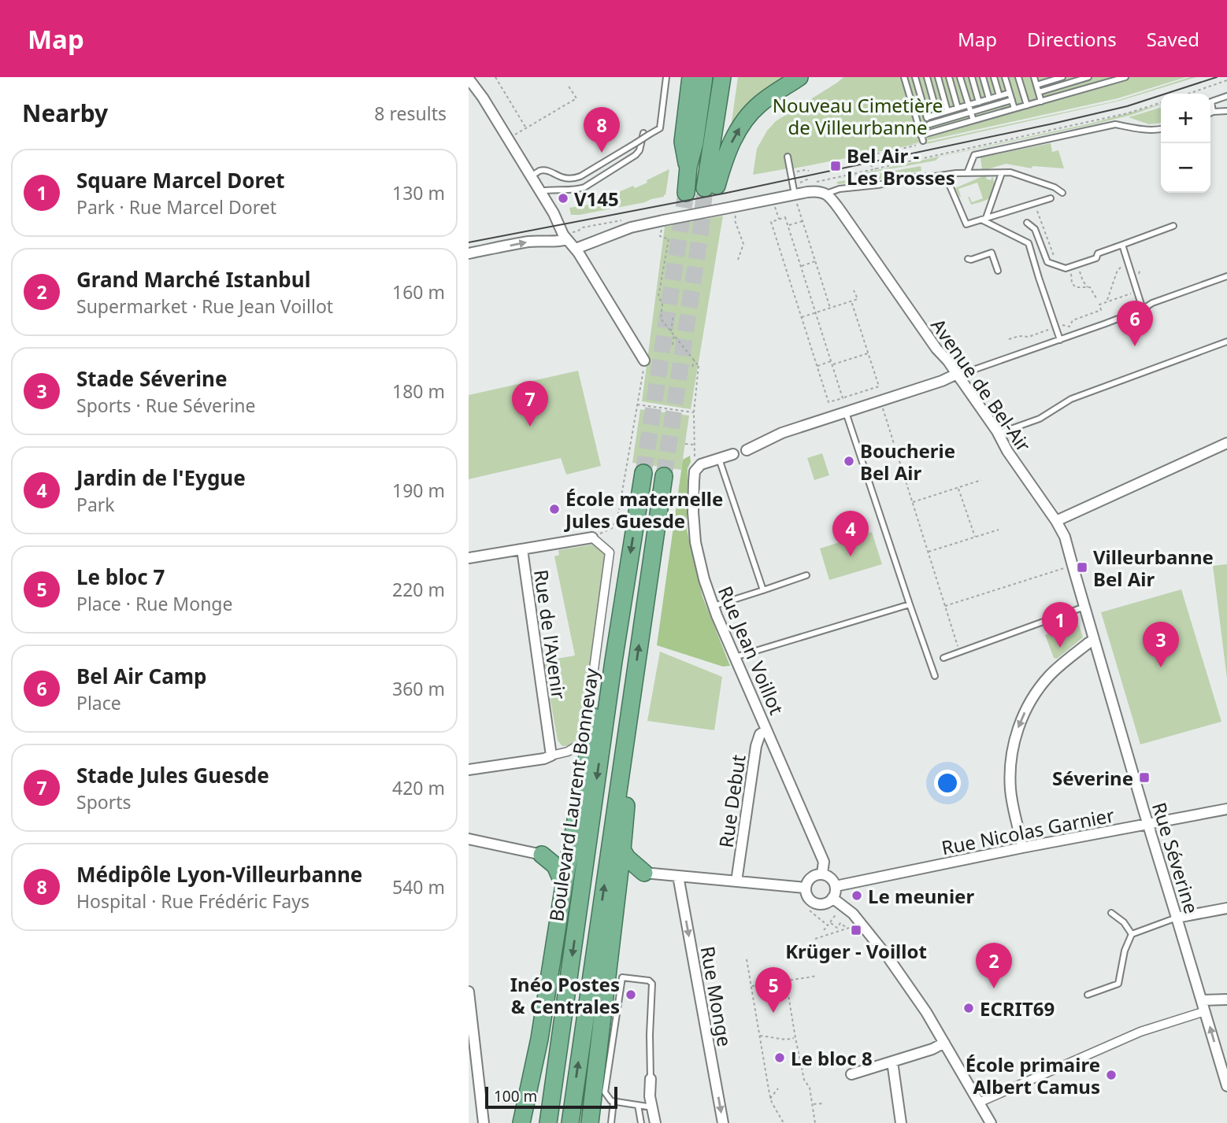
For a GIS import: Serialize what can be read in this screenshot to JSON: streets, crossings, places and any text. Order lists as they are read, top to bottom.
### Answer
{
  "streets": {
    "highway": ["Boulevard Laurent Bonnevay"],
    "street": [
      "Avenue de Bel-Air",
      "Rue de l'Avenir",
      "Rue Jean Voillot",
      "Rue Debut",
      "Rue Nicolas Garnier",
      "Rue Séverine",
      "Rue Monge"
    ]
  },
  "crossings": [
    ["Avenue de Bel-Air", "Rue Séverine"],
    ["Rue Jean Voillot", "Rue Debut"],
    ["Rue Jean Voillot", "Rue Nicolas Garnier"],
    ["Rue Nicolas Garnier", "Rue Séverine"]
  ],
  "one_way": ["Rue Monge"],
  "parks": ["Nouveau Cimetière de Villeurbanne"],
  "places": {
    "transit": [
      "Bel Air - Les Brosses",
      "Villeurbanne Bel Air",
      "Séverine",
      "Krüger - Voillot"
    ],
    "other": [
      "V145",
      "Boucherie Bel Air",
      "École maternelle Jules Guesde",
      "Le meunier",
      "Inéo Postes & Centrales",
      "ECRIT69",
      "Le bloc 8",
      "École primaire Albert Camus"
    ]
  },
  "scale_bar": "100 m",
  "page": {
    "header": "Map",
    "nav": ["Map", "Directions", "Saved"],
    "heading": ["Nearby", "8 results"],
    "map_buttons": ["+", "−"],
    "pins": [
      "8",
      "6",
      "7",
      "4",
      "1",
      "3",
      "2",
      "5"
    ],
    "list": [
      {
        "mark": "1",
        "name": "Square Marcel Doret",
        "note": "Park · Rue Marcel Doret",
        "value": "130 m"
      },
      {
        "mark": "2",
        "name": "Grand Marché Istanbul",
        "note": "Supermarket · Rue Jean Voillot",
        "value": "160 m"
      },
      {
        "mark": "3",
        "name": "Stade Séverine",
        "note": "Sports · Rue Séverine",
        "value": "180 m"
      },
      {
        "mark": "4",
        "name": "Jardin de l'Eygue",
        "note": "Park",
        "value": "190 m"
      },
      {
        "mark": "5",
        "name": "Le bloc 7",
        "note": "Place · Rue Monge",
        "value": "220 m"
      },
      {
        "mark": "6",
        "name": "Bel Air Camp",
        "note": "Place",
        "value": "360 m"
      },
      {
        "mark": "7",
        "name": "Stade Jules Guesde",
        "note": "Sports",
        "value": "420 m"
      },
      {
        "mark": "8",
        "name": "Médipôle Lyon-Villeurbanne",
        "note": "Hospital · Rue Frédéric Fays",
        "value": "540 m"
      }
    ],
    "scale": "100 m"
  }
}
